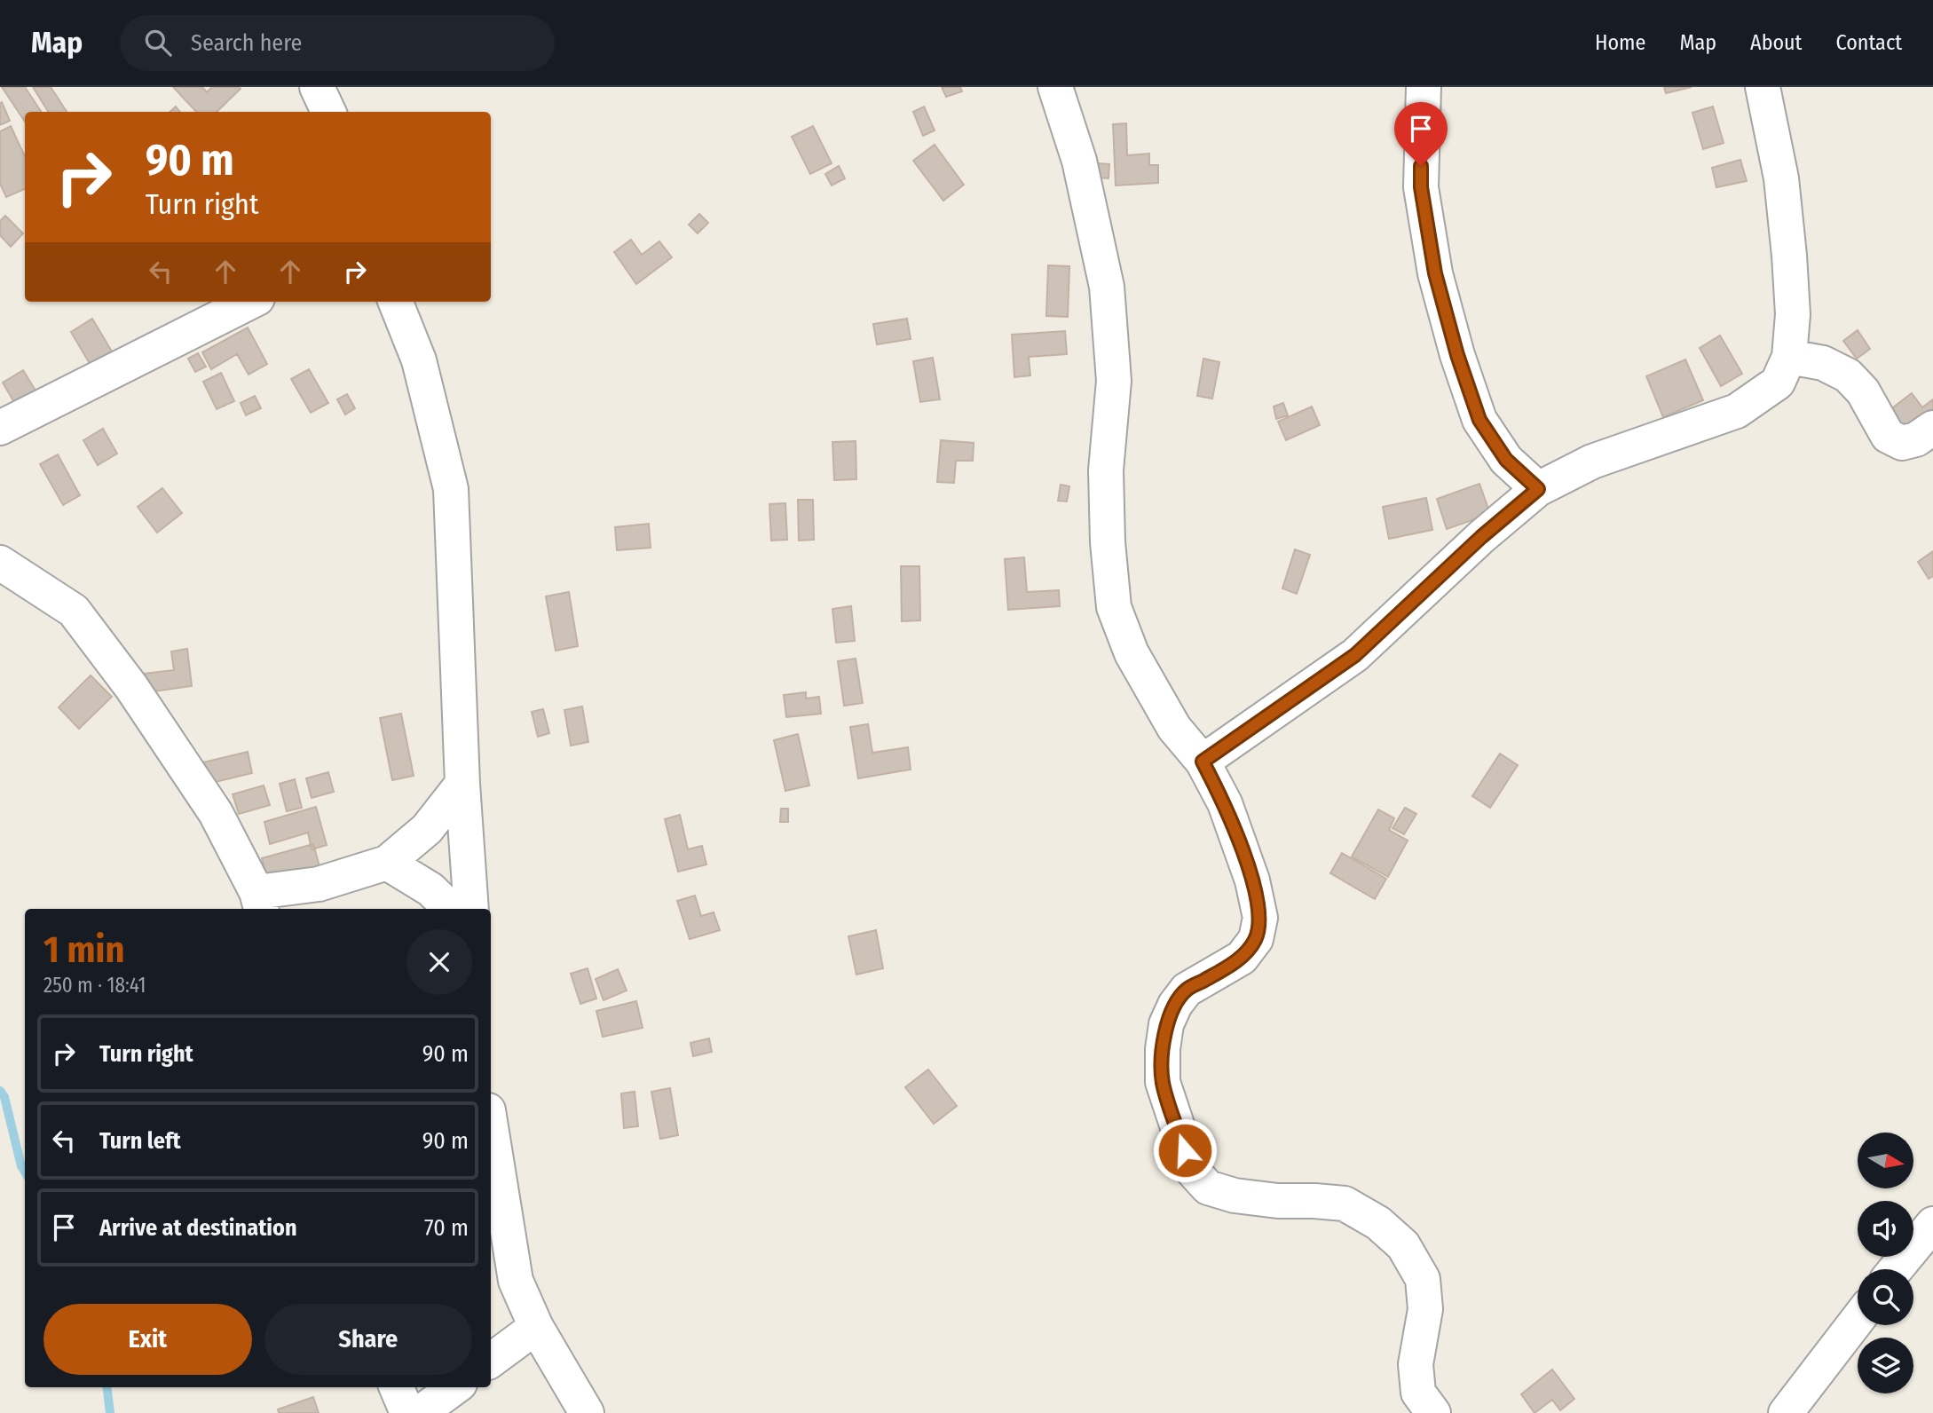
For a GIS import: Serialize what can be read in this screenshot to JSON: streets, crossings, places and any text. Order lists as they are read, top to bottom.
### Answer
{
  "north": "right",
  "page": {
    "header": "Map",
    "search": "Search here",
    "nav": [
      "Home",
      "Map",
      "About",
      "Contact"
    ],
    "turn": ["90 m", "Turn right"],
    "heading": ["1 min", "250 m · 18:41"],
    "list": [
      {
        "name": "Turn right",
        "value": "90 m"
      },
      {
        "name": "Turn left",
        "value": "90 m"
      },
      {
        "name": "Arrive at destination",
        "value": "70 m"
      }
    ],
    "buttons": ["Exit", "Share"]
  }
}
